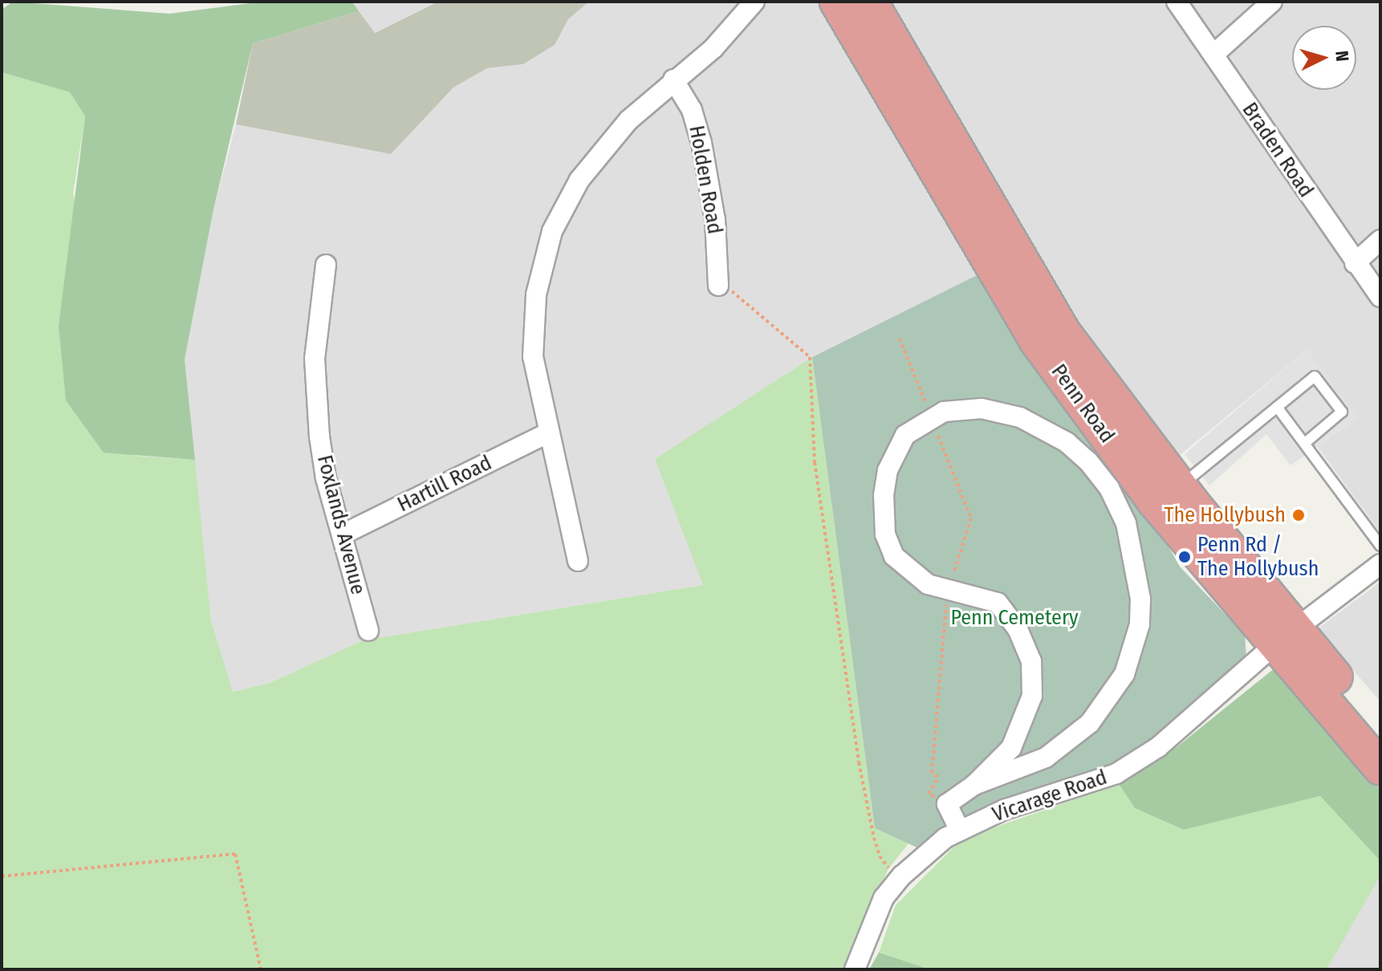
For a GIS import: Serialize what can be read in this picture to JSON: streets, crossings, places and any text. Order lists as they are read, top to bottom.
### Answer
{
  "streets": {
    "highway": ["Penn Road"],
    "street": [
      "Braden Road",
      "Holden Road",
      "Hartill Road",
      "Foxlands Avenue",
      "Vicarage Road"
    ]
  },
  "crossings": [
    ["Penn Road", "Vicarage Road"],
    ["Hartill Road", "Foxlands Avenue"]
  ],
  "parks": ["Penn Cemetery"],
  "places": ["The Hollybush", "Penn Rd / The Hollybush"],
  "north": "right"
}
